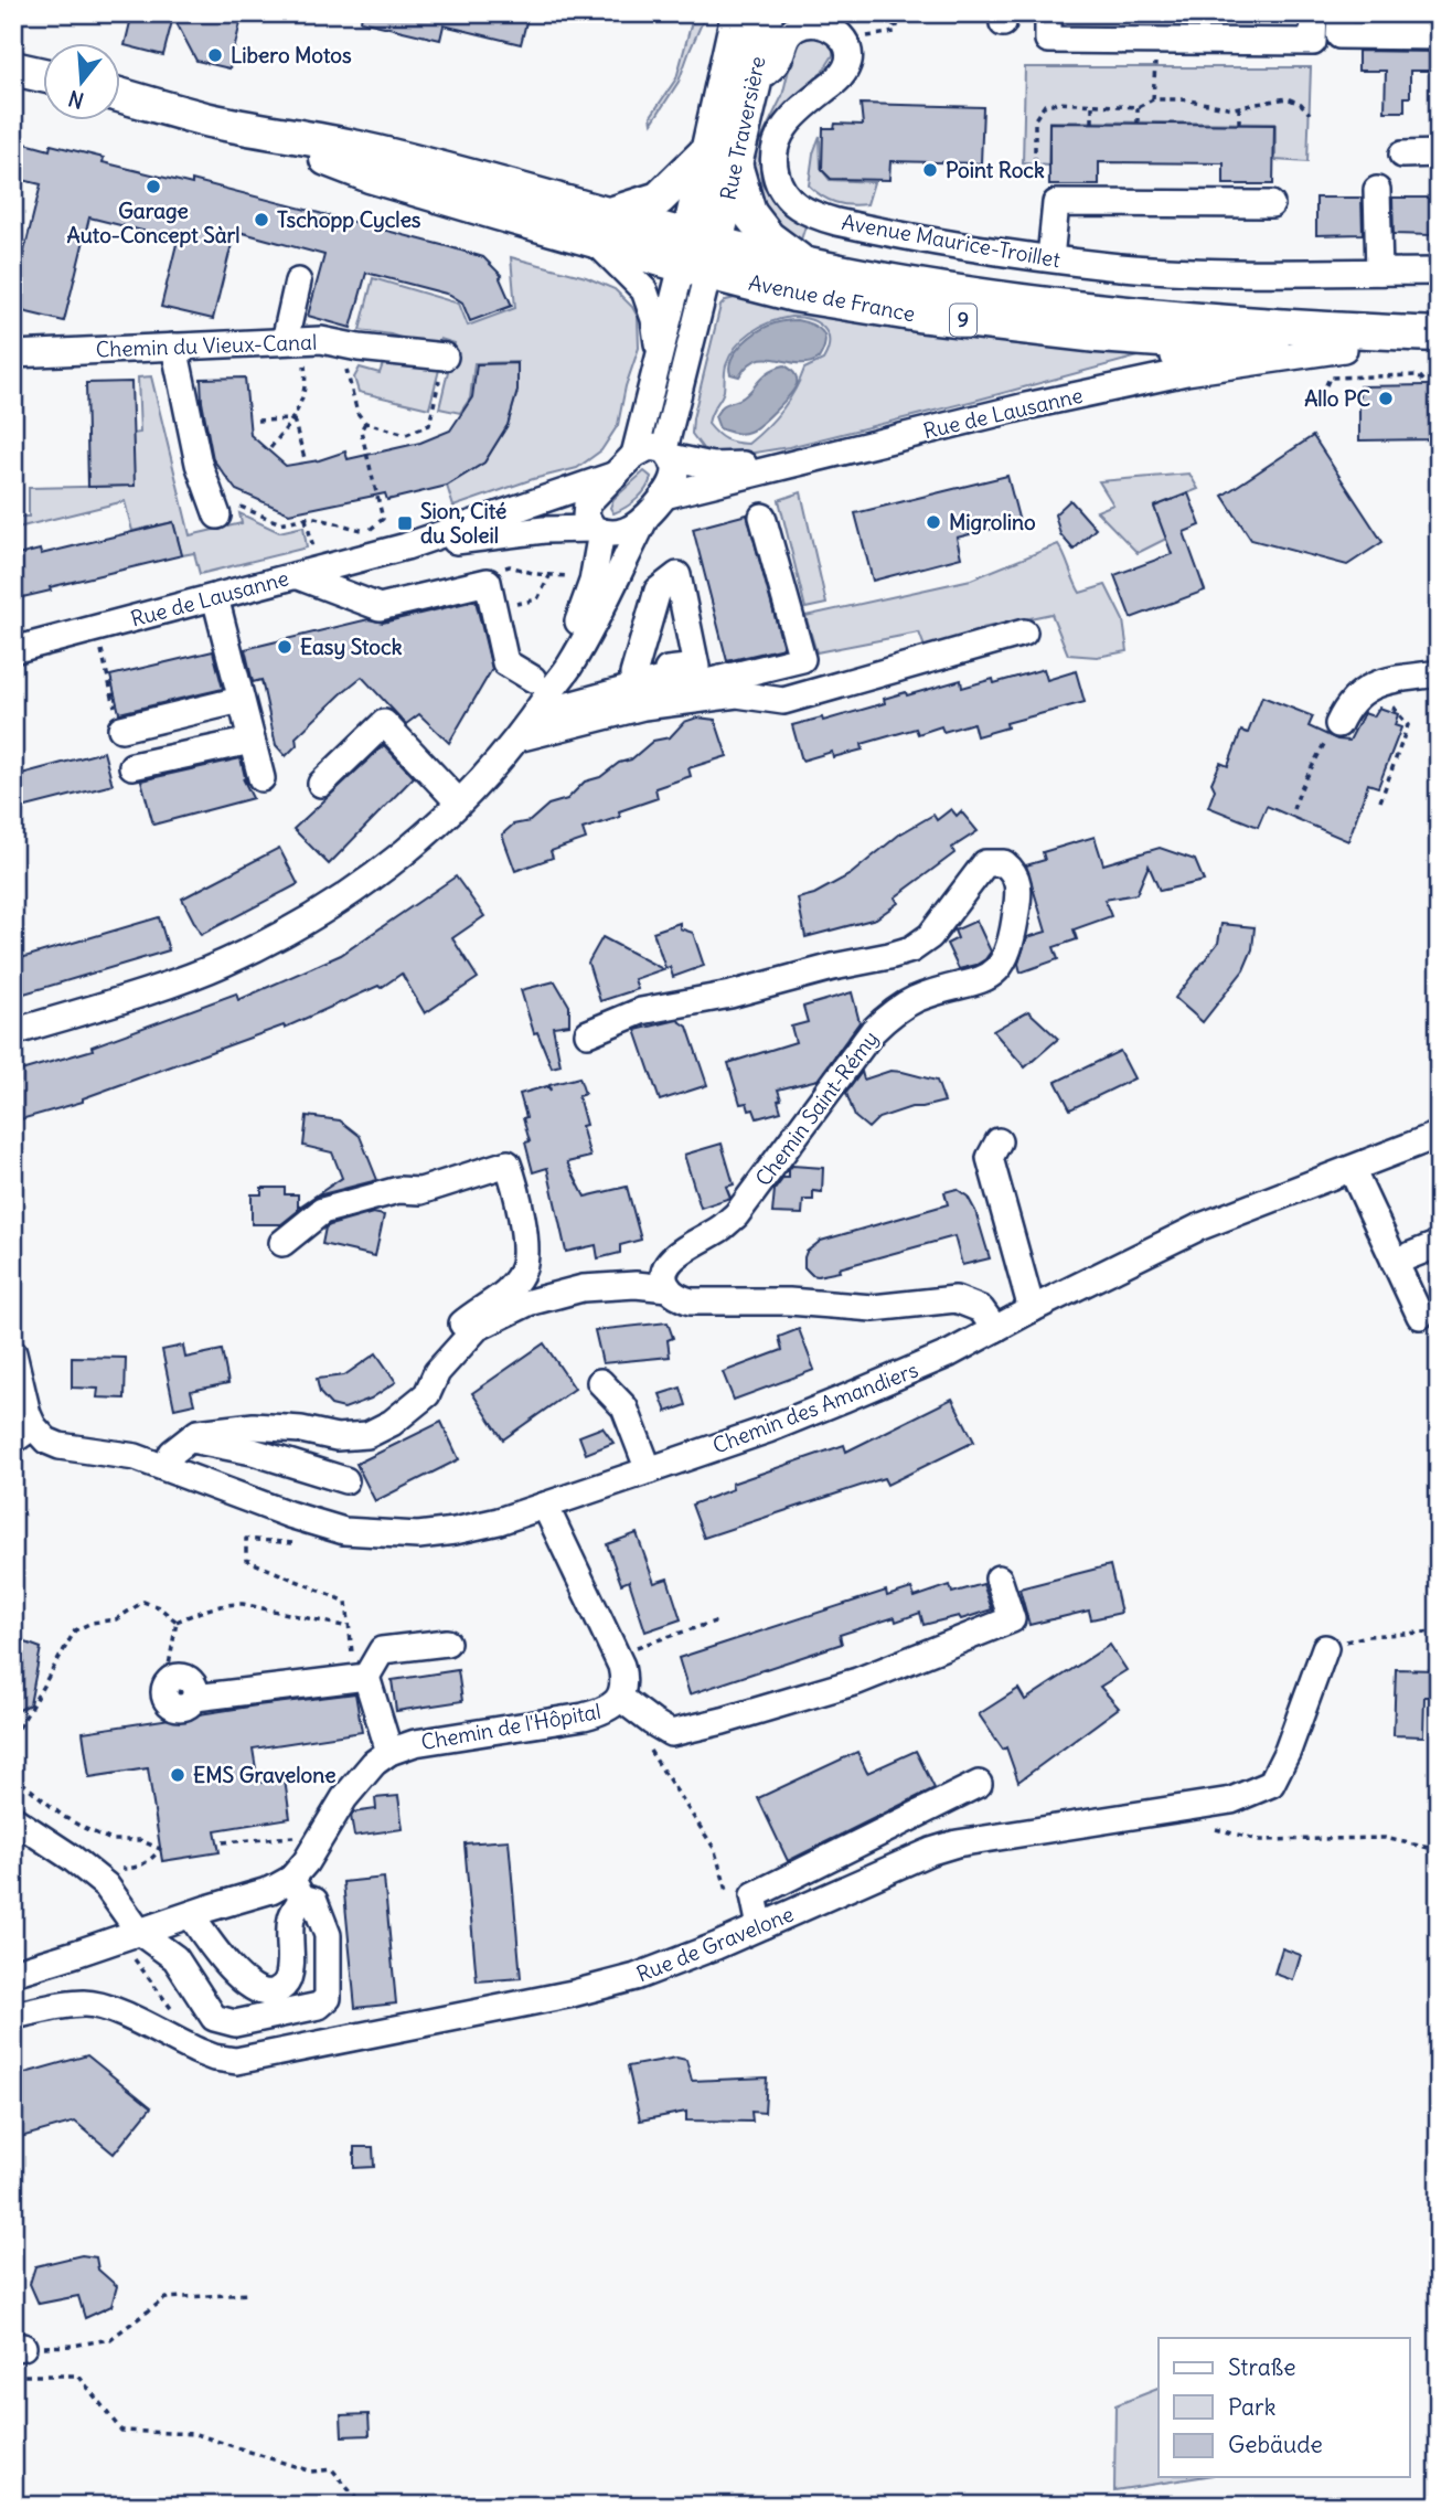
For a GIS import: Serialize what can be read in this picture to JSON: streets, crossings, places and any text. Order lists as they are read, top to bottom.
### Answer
{
  "streets": {
    "main road": ["Rue Traversière", "Avenue de France", "9"],
    "street": [
      "Avenue Maurice-Troillet",
      "Chemin du Vieux-Canal",
      "Rue de Lausanne",
      "Chemin Saint-Rémy",
      "Chemin des Amandiers",
      "Chemin de l'Hôpital",
      "Rue de Gravelone"
    ]
  },
  "crossings": [
    ["Rue Traversière", "Avenue Maurice-Troillet"],
    ["Rue Traversière", "Avenue de France"],
    ["Rue Traversière", "Rue de Lausanne"],
    ["Avenue de France", "Rue de Lausanne"]
  ],
  "places": {
    "other": [
      "Libero Motos",
      "Point Rock",
      "Garage Auto-Concept Sàrl",
      "Tschopp Cycles",
      "Allo PC",
      "Migrolino",
      "Easy Stock",
      "EMS Gravelone"
    ],
    "transit": ["Sion, Cité du Soleil"]
  },
  "legend": ["Straße", "Park", "Gebäude"],
  "north": "bottom"
}
